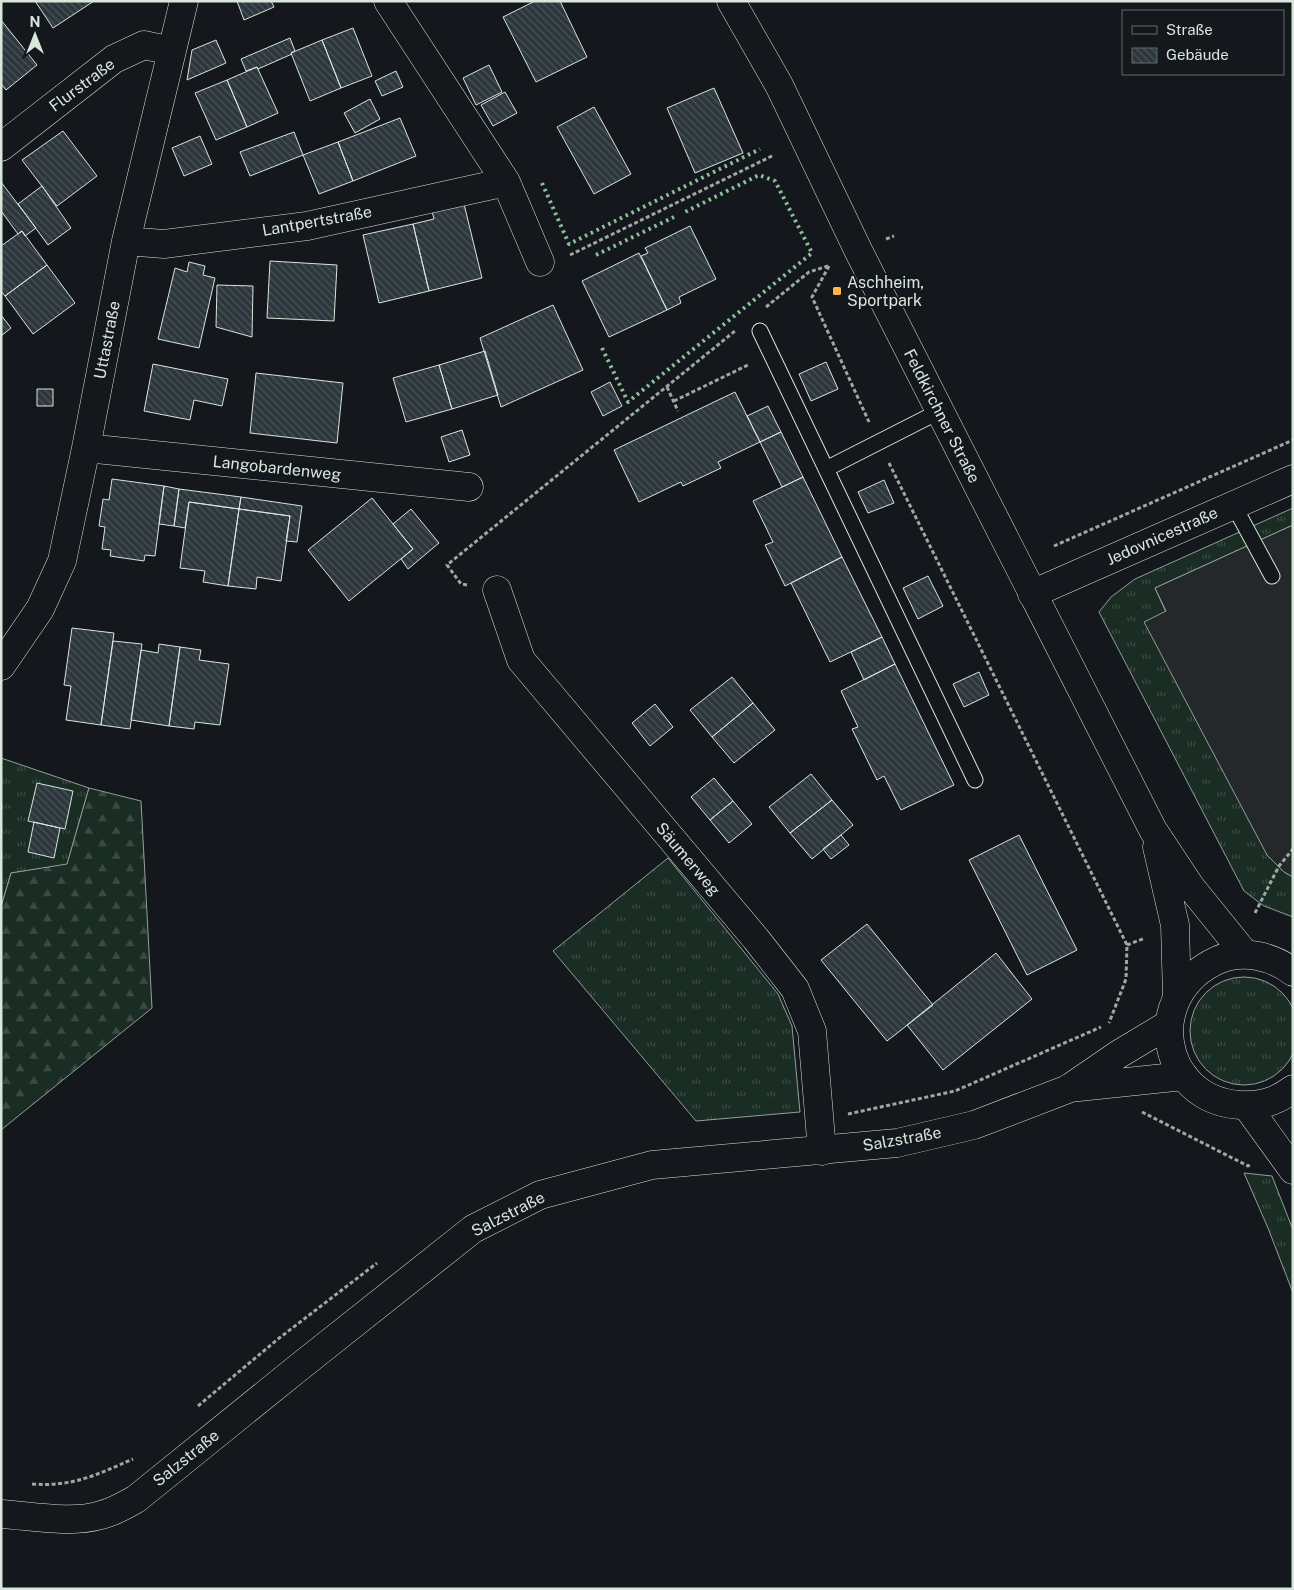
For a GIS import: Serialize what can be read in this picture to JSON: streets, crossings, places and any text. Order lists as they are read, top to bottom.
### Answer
{
  "streets": {
    "street": [
      "Flurstraße",
      "Lantpertstraße",
      "Uttastraße",
      "Feldkirchner Straße",
      "Langobardenweg",
      "Jedovnicestraße",
      "Säumerweg",
      "Salzstraße"
    ]
  },
  "crossings": [
    ["Flurstraße", "Uttastraße"],
    ["Lantpertstraße", "Uttastraße"],
    ["Uttastraße", "Langobardenweg"],
    ["Feldkirchner Straße", "Jedovnicestraße"],
    ["Säumerweg", "Salzstraße"]
  ],
  "places": {
    "transit": ["Aschheim, Sportpark"]
  },
  "legend": ["Straße", "Gebäude"],
  "north": "top"
}
